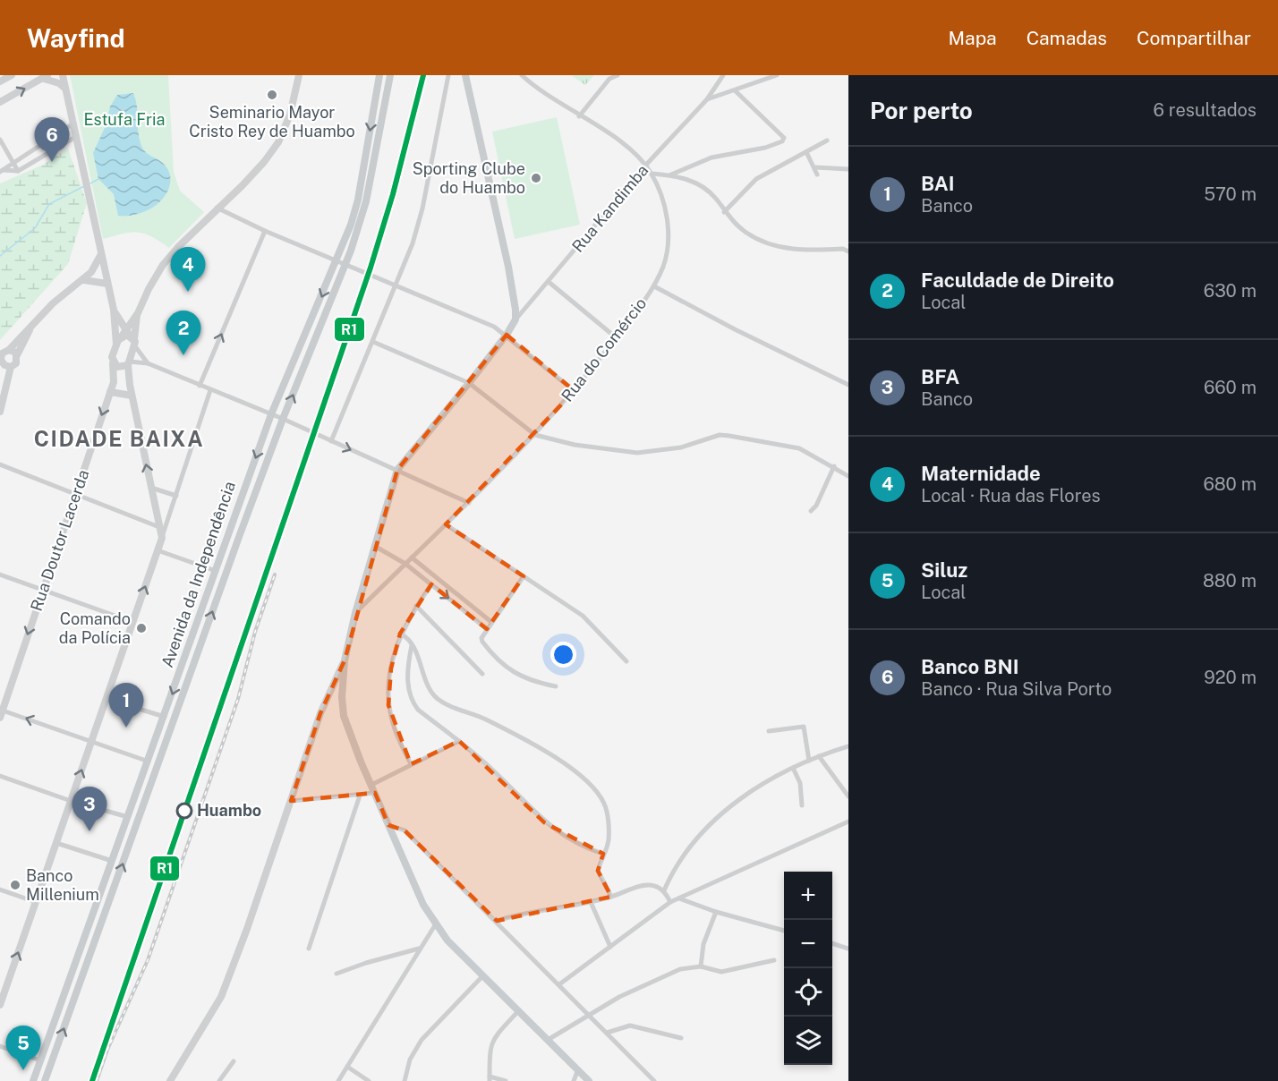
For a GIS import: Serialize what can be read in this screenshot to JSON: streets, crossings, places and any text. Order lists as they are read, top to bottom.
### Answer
{
  "streets": {
    "main road": ["Rua Doutor Lacerda", "Avenida da Independência"],
    "street": ["Rua Kandimba", "Rua do Comércio"]
  },
  "crossings": [
    ["Rua Kandimba", "Rua do Comércio"]
  ],
  "districts": ["CIDADE BAIXA"],
  "parks": ["Estufa Fria"],
  "places": [
    "Seminario Mayor Cristo Rey de Huambo",
    "Sporting Clube do Huambo",
    "Comando da Polícia",
    "Huambo",
    "Banco Millenium"
  ],
  "lines": ["transit line R1"],
  "page": {
    "header": "Wayfind",
    "nav": ["Mapa", "Camadas", "Compartilhar"],
    "heading": ["Por perto", "6 resultados"],
    "pins": [
      "6",
      "4",
      "2",
      "1",
      "3",
      "5"
    ],
    "list": [
      {
        "mark": "1",
        "name": "BAI",
        "note": "Banco",
        "value": "570 m"
      },
      {
        "mark": "2",
        "name": "Faculdade de Direito",
        "note": "Local",
        "value": "630 m"
      },
      {
        "mark": "3",
        "name": "BFA",
        "note": "Banco",
        "value": "660 m"
      },
      {
        "mark": "4",
        "name": "Maternidade",
        "note": "Local · Rua das Flores",
        "value": "680 m"
      },
      {
        "mark": "5",
        "name": "Siluz",
        "note": "Local",
        "value": "880 m"
      },
      {
        "mark": "6",
        "name": "Banco BNI",
        "note": "Banco · Rua Silva Porto",
        "value": "920 m"
      }
    ],
    "map_buttons": ["+", "−"]
  }
}
